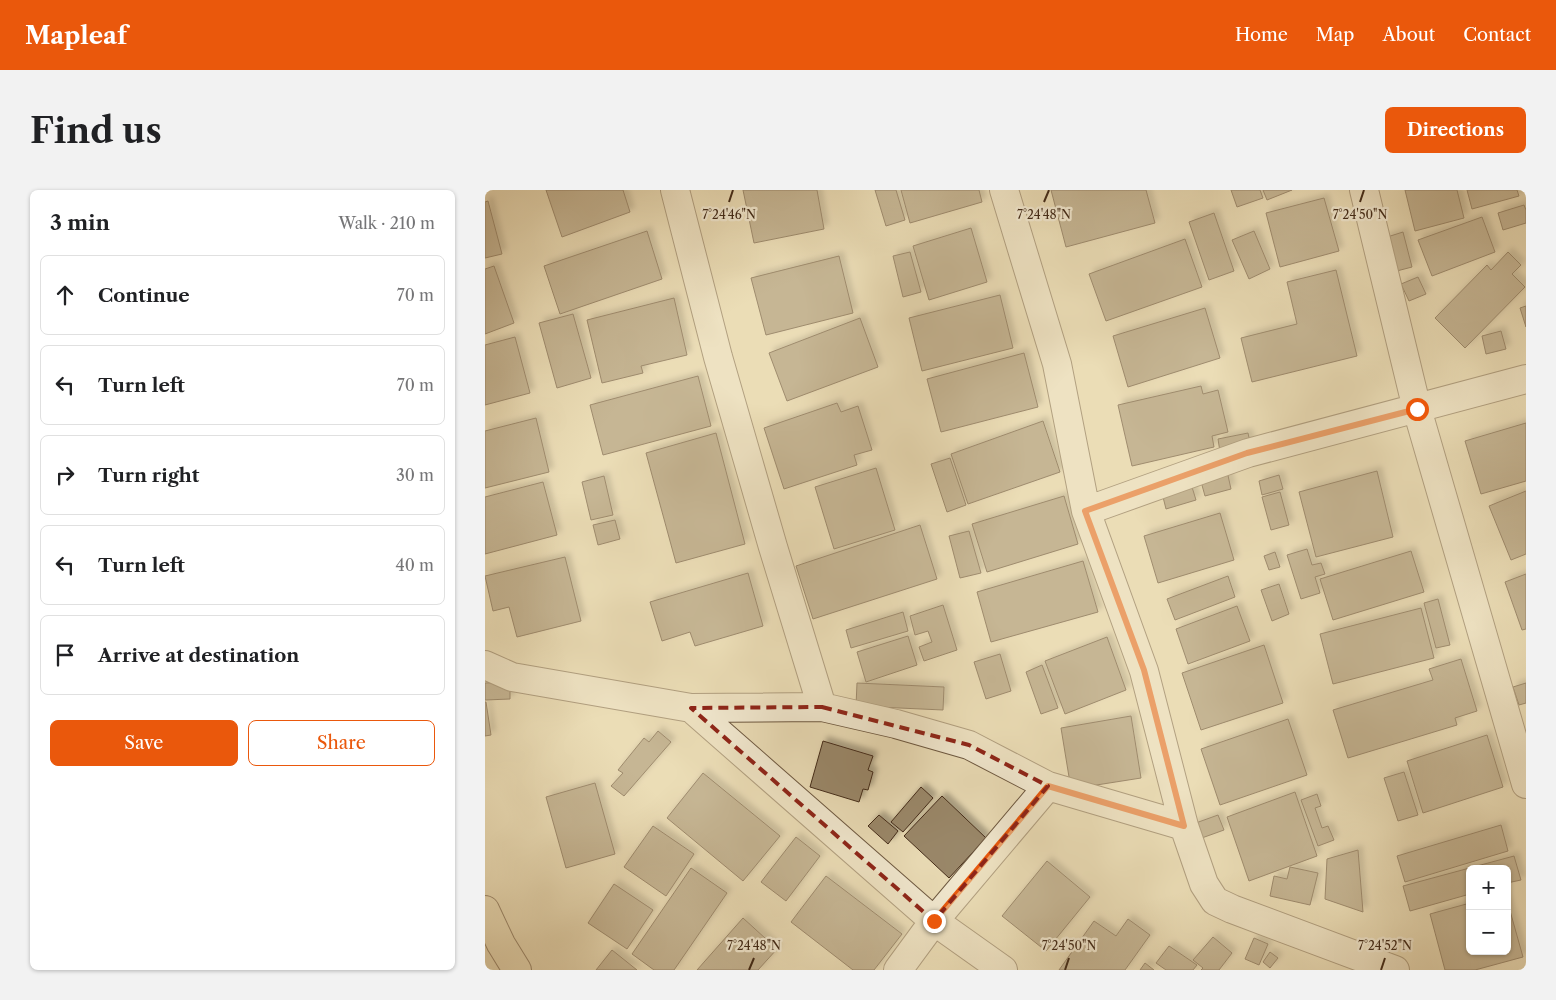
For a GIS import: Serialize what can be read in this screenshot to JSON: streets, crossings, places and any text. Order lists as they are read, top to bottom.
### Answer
{
  "page": {
    "header": "Mapleaf",
    "nav": [
      "Home",
      "Map",
      "About",
      "Contact"
    ],
    "buttons": [
      "Directions",
      ["Save", "Share"]
    ],
    "title": "Find us",
    "heading": ["3 min", "Walk · 210 m"],
    "list": [
      ["Continue", "70 m"],
      ["Turn left", "70 m"],
      ["Turn right", "30 m"],
      ["Turn left", "40 m"],
      "Arrive at destination"
    ],
    "map_buttons": ["+", "−"]
  },
  "coordinates": [
    "7°24'46\"N",
    "7°24'48\"N",
    "7°24'50\"N",
    "7°24'52\"N"
  ]
}
